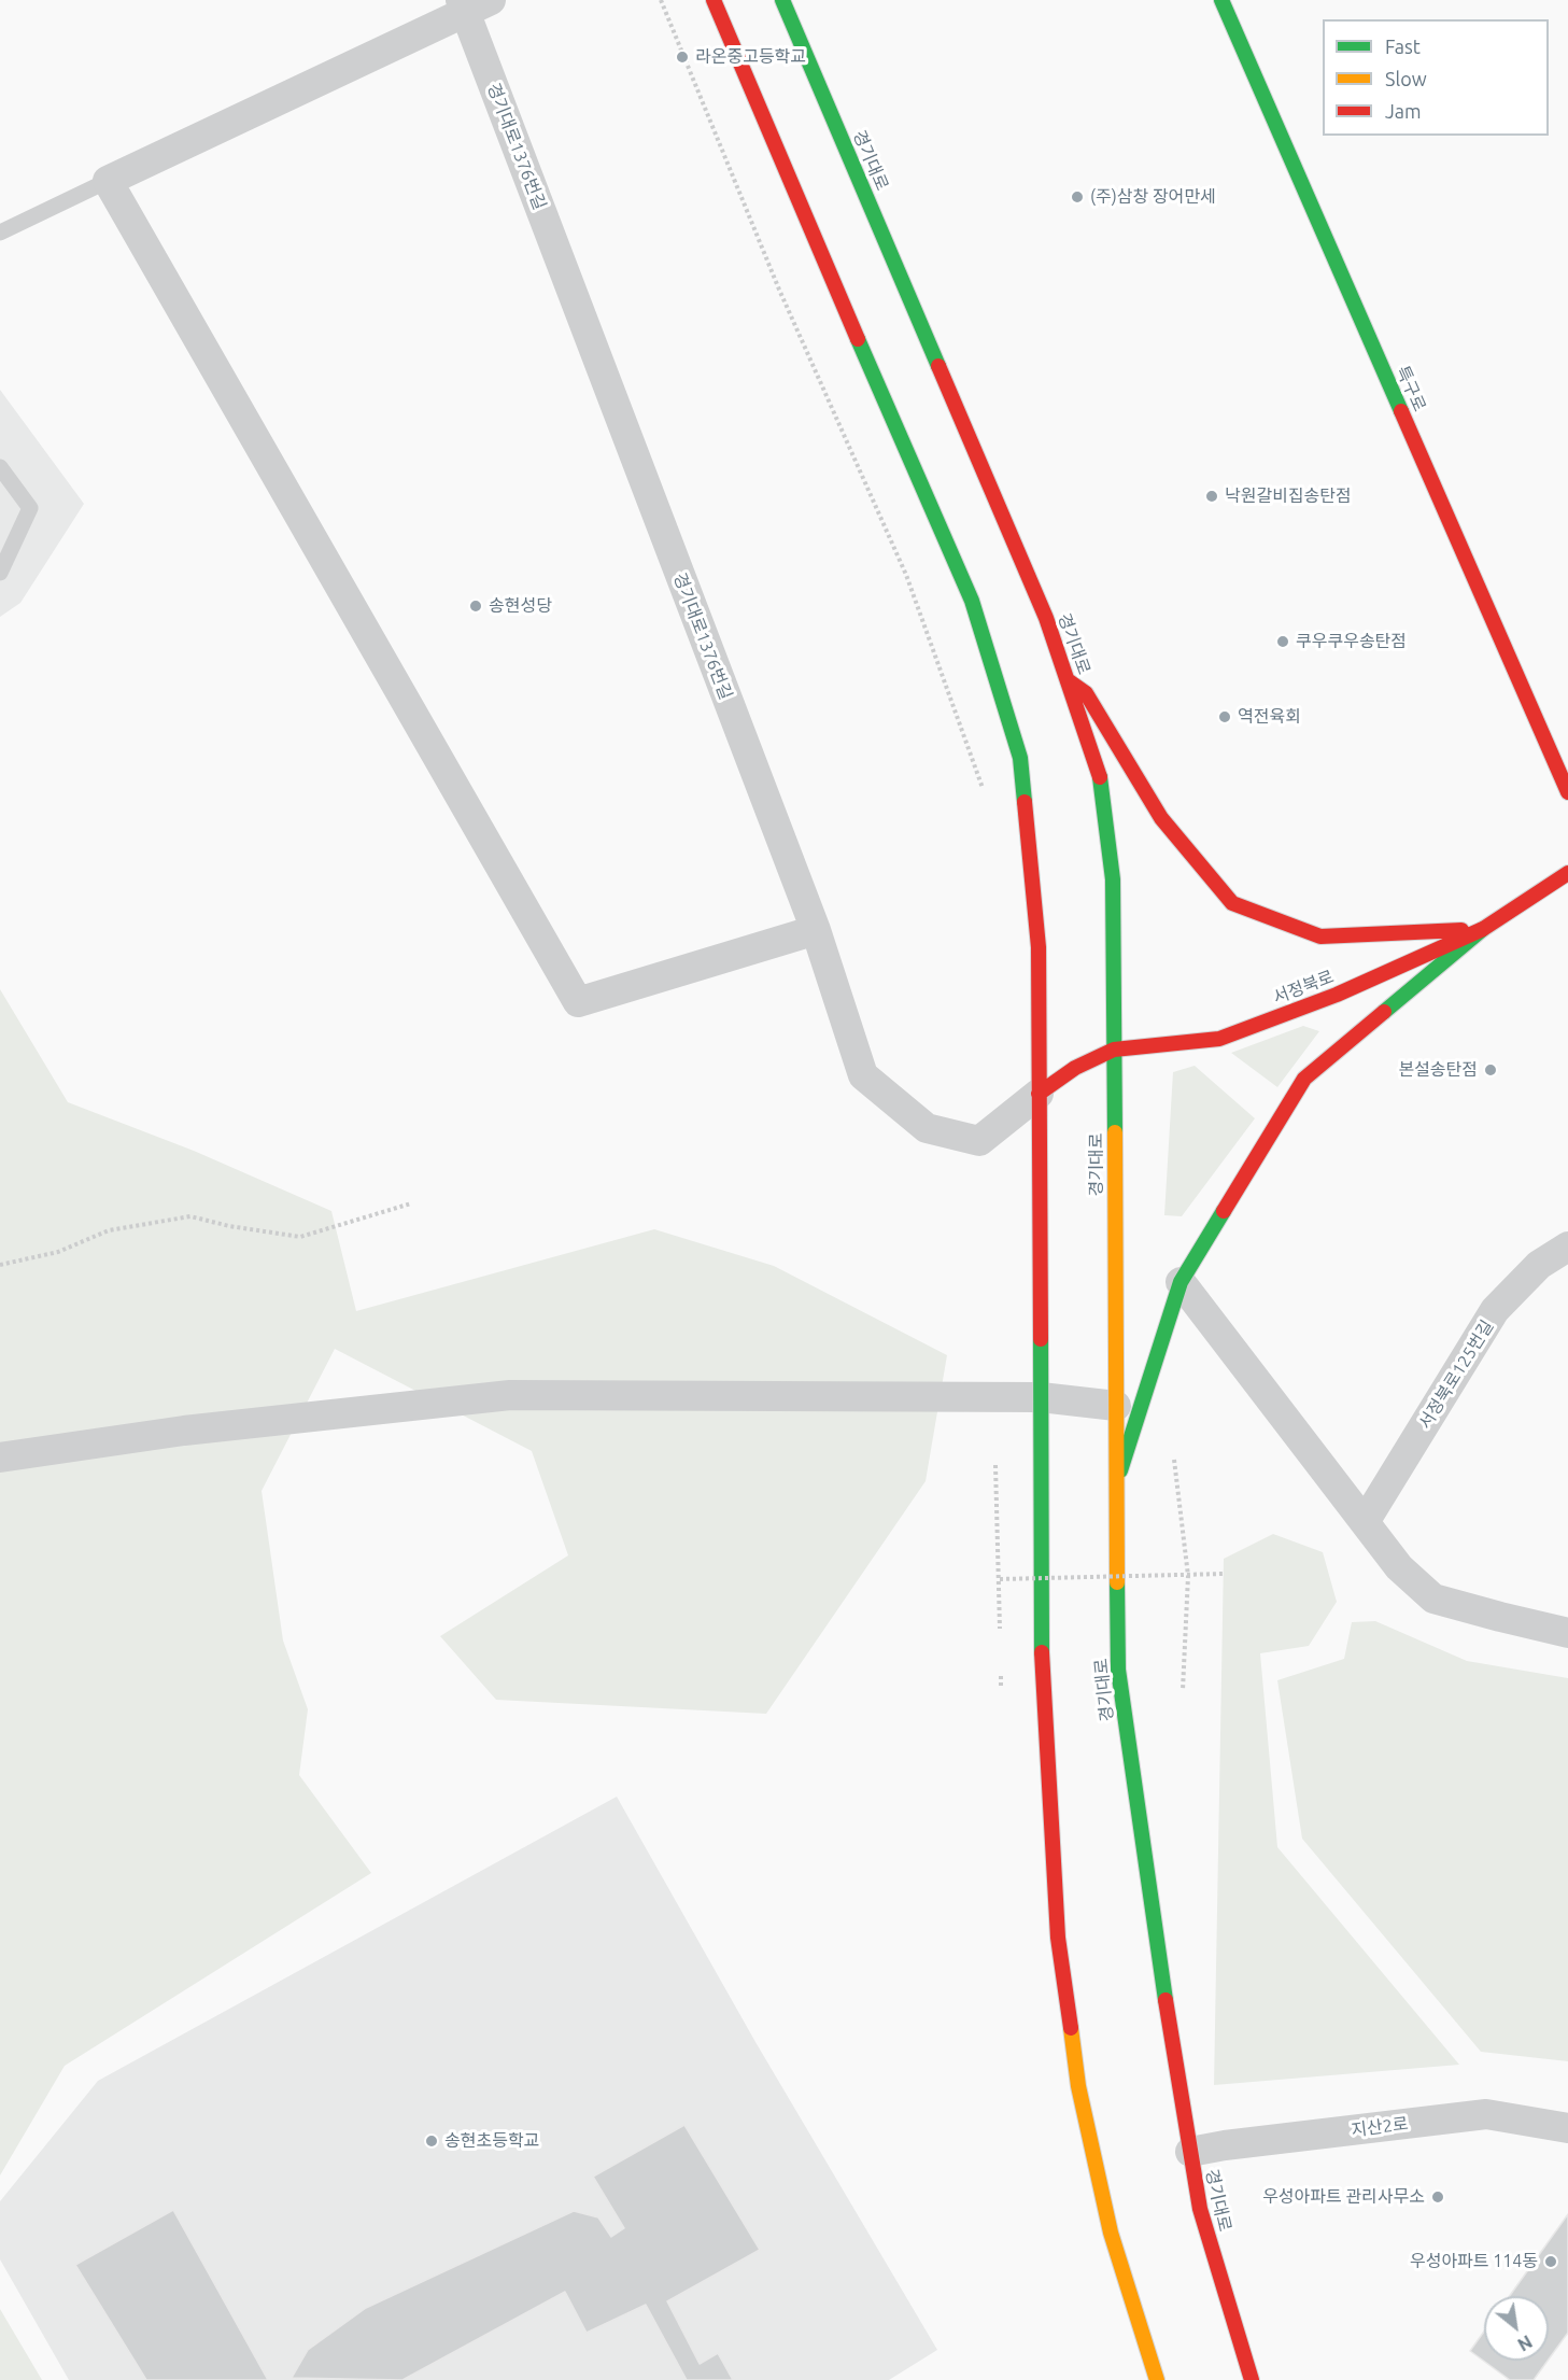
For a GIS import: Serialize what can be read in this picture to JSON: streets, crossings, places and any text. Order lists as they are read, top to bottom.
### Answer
{
  "streets": {
    "main road": ["경기대로", "특구로", "서정북로"],
    "street": ["경기대로1376번길", "서정북로125번길", "지산2로"]
  },
  "crossings": [
    ["경기대로1376번길", "서정북로"],
    ["경기대로", "서정북로"],
    ["경기대로", "지산2로"]
  ],
  "places": [
    "라온중고등학교",
    "(주)삼창 장어만세",
    "낙원갈비집송탄점",
    "송현성당",
    "쿠우쿠우송탄점",
    "역전육회",
    "본설송탄점",
    "송현초등학교",
    "우성아파트 관리사무소",
    "우성아파트 114동"
  ],
  "legend": ["Fast", "Slow", "Jam"],
  "north": "bottom right"
}
